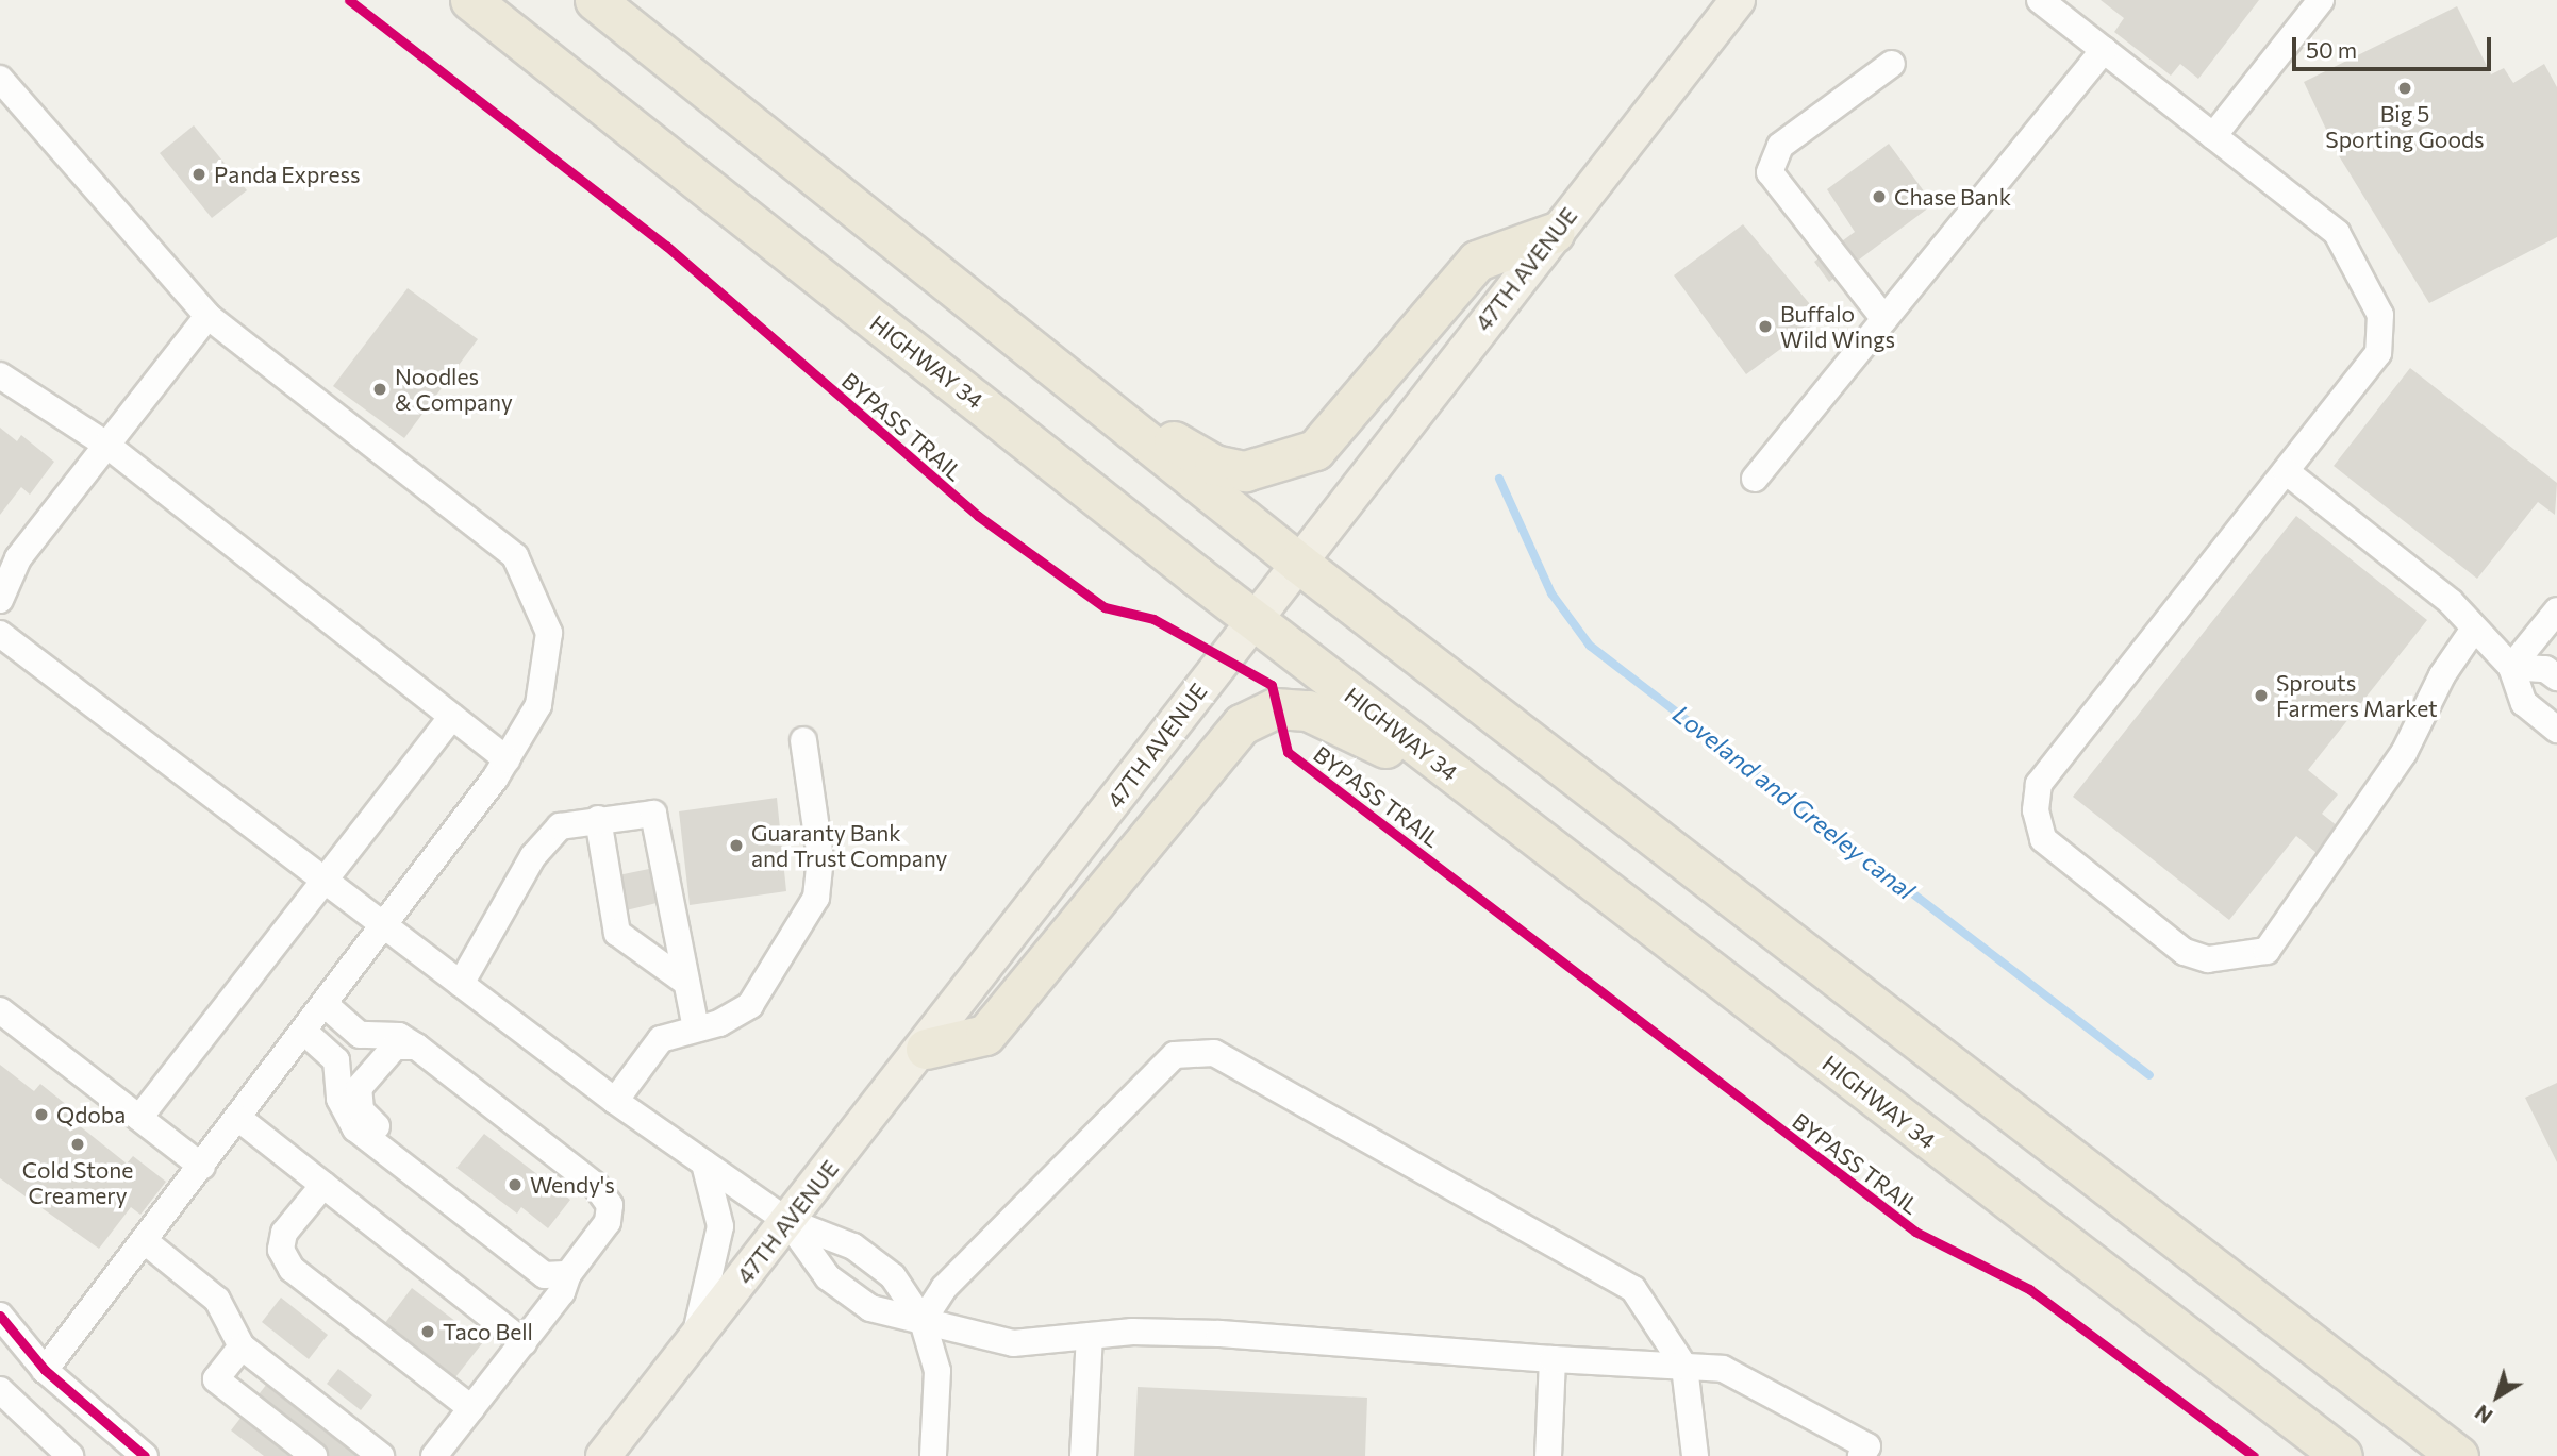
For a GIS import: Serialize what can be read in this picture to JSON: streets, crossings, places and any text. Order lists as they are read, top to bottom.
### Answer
{
  "streets": {
    "highway": ["HIGHWAY 34"],
    "main road": ["47TH AVENUE"],
    "cycle path": ["BYPASS TRAIL"]
  },
  "crossings": [
    ["47TH AVENUE", "HIGHWAY 34"]
  ],
  "water": ["Loveland and Greeley canal"],
  "places": [
    "Big 5 Sporting Goods",
    "Panda Express",
    "Chase Bank",
    "Buffalo Wild Wings",
    "Noodles & Company",
    "Sprouts Farmers Market",
    "Guaranty Bank and Trust Company",
    "Qdoba",
    "Cold Stone Creamery",
    "Wendy's",
    "Taco Bell"
  ],
  "scale_bar": "50 m",
  "north": "bottom left"
}
